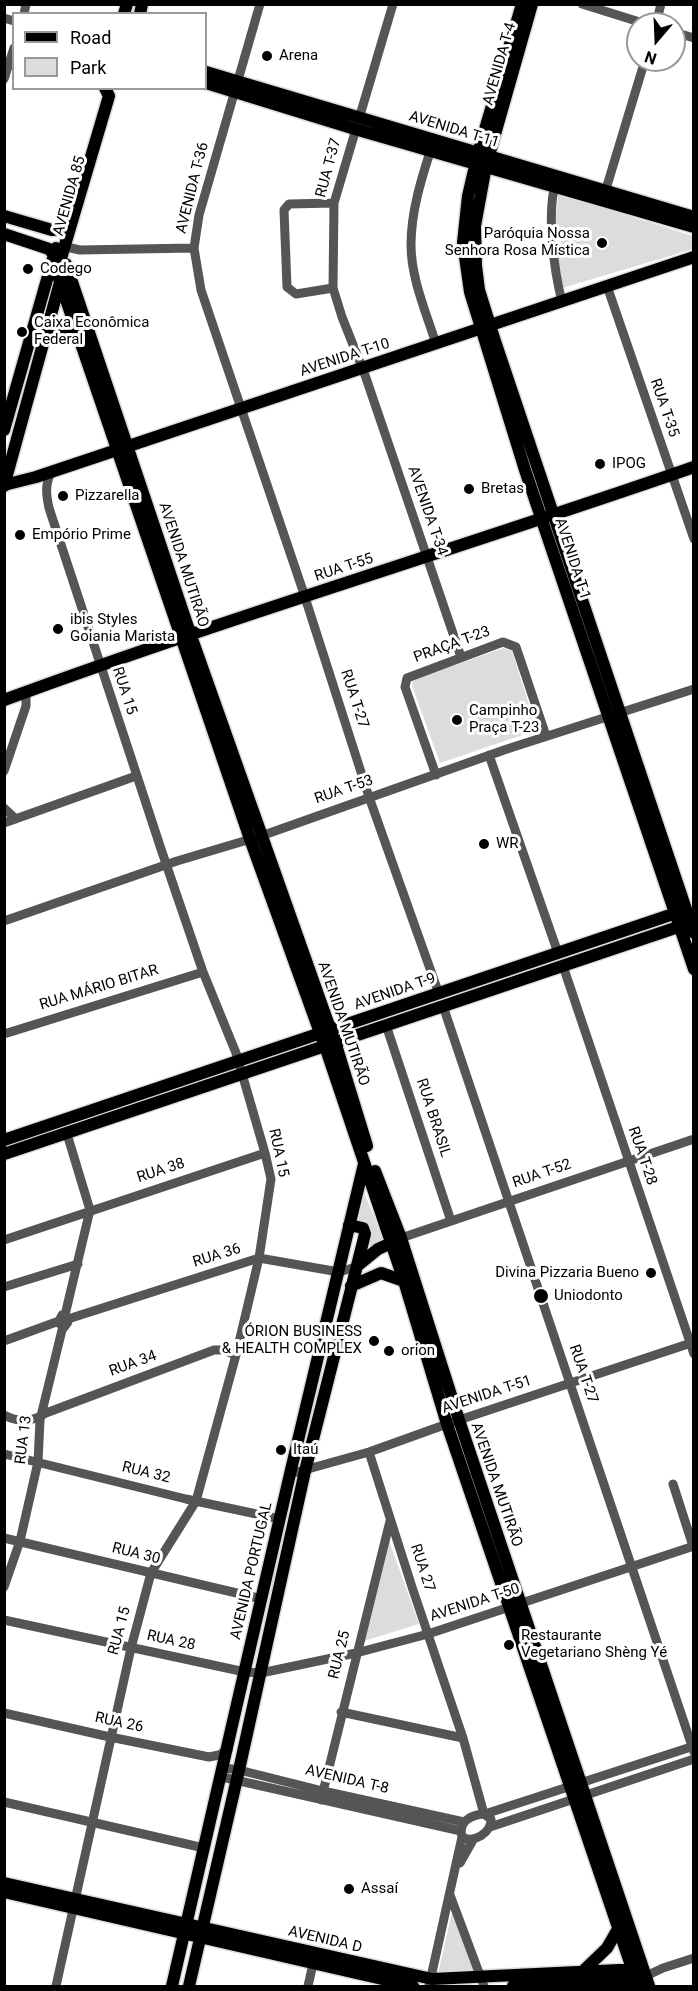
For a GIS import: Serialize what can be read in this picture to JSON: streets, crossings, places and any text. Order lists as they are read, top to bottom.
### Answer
{
  "streets": {
    "main road": [
      "AVENIDA T-4",
      "AVENIDA T-11",
      "AVENIDA 85",
      "AVENIDA T-10",
      "AVENIDA T-1",
      "AVENIDA MUTIRÃO",
      "RUA T-55",
      "AVENIDA T-9",
      "RUA 36",
      "AVENIDA PORTUGAL",
      "AVENIDA D"
    ],
    "street": [
      "RUA T-37",
      "AVENIDA T-36",
      "RUA T-35",
      "AVENIDA T-34",
      "PRAÇA T-23",
      "RUA 15",
      "RUA T-27",
      "RUA T-53",
      "RUA MÁRIO BITAR",
      "RUA BRASIL",
      "RUA T-28",
      "RUA 38",
      "RUA T-52",
      "RUA 34",
      "AVENIDA T-51",
      "RUA 13",
      "RUA 32",
      "RUA 30",
      "RUA 27",
      "AVENIDA T-50",
      "RUA 28",
      "RUA 25",
      "RUA 26",
      "AVENIDA T-8"
    ]
  },
  "crossings": [
    ["AVENIDA T-4", "AVENIDA T-11"],
    ["AVENIDA T-4", "AVENIDA T-1"],
    ["AVENIDA T-11", "RUA T-37"],
    ["AVENIDA T-11", "AVENIDA T-36"],
    ["AVENIDA T-11", "AVENIDA T-1"],
    ["RUA T-37", "AVENIDA T-10"],
    ["RUA T-37", "AVENIDA T-34"],
    ["AVENIDA T-36", "AVENIDA T-10"],
    ["AVENIDA T-36", "RUA T-27"],
    ["AVENIDA 85", "AVENIDA T-10"],
    ["AVENIDA 85", "AVENIDA MUTIRÃO"],
    ["AVENIDA T-10", "RUA T-35"],
    ["AVENIDA T-10", "AVENIDA T-34"],
    ["AVENIDA T-10", "AVENIDA T-1"],
    ["AVENIDA T-10", "AVENIDA MUTIRÃO"],
    ["AVENIDA T-10", "RUA 15"],
    ["AVENIDA T-10", "RUA T-27"],
    ["RUA T-35", "RUA T-55"],
    ["AVENIDA T-34", "RUA T-55"],
    ["AVENIDA T-34", "PRAÇA T-23"],
    ["AVENIDA T-1", "RUA T-55"],
    ["AVENIDA T-1", "RUA T-53"],
    ["AVENIDA T-1", "AVENIDA T-9"],
    ["AVENIDA MUTIRÃO", "RUA T-55"],
    ["AVENIDA MUTIRÃO", "RUA T-53"],
    ["AVENIDA MUTIRÃO", "AVENIDA T-9"],
    ["AVENIDA MUTIRÃO", "RUA T-52"],
    ["AVENIDA MUTIRÃO", "RUA 36"],
    ["AVENIDA MUTIRÃO", "AVENIDA T-51"],
    ["AVENIDA MUTIRÃO", "RUA 27"],
    ["AVENIDA MUTIRÃO", "AVENIDA PORTUGAL"],
    ["AVENIDA MUTIRÃO", "AVENIDA T-50"],
    ["AVENIDA MUTIRÃO", "AVENIDA T-8"],
    ["AVENIDA MUTIRÃO", "AVENIDA D"],
    ["RUA T-55", "RUA 15"],
    ["RUA T-55", "RUA T-27"],
    ["PRAÇA T-23", "RUA T-53"],
    ["RUA 15", "RUA T-53"],
    ["RUA 15", "RUA MÁRIO BITAR"],
    ["RUA 15", "AVENIDA T-9"],
    ["RUA 15", "RUA 38"],
    ["RUA 15", "RUA 36"],
    ["RUA 15", "RUA 34"],
    ["RUA 15", "RUA 32"],
    ["RUA 15", "RUA 30"],
    ["RUA 15", "RUA 28"],
    ["RUA 15", "RUA 26"],
    ["RUA 15", "AVENIDA D"],
    ["RUA T-27", "RUA T-53"],
    ["RUA T-27", "AVENIDA T-9"],
    ["RUA T-27", "RUA T-52"],
    ["RUA T-27", "AVENIDA T-51"],
    ["RUA T-27", "AVENIDA T-50"],
    ["AVENIDA T-9", "RUA BRASIL"],
    ["AVENIDA T-9", "RUA T-28"],
    ["AVENIDA T-9", "RUA 13"],
    ["RUA BRASIL", "RUA T-52"],
    ["RUA T-28", "RUA T-52"],
    ["RUA T-28", "AVENIDA T-51"],
    ["RUA 38", "RUA 13"],
    ["RUA T-52", "RUA 36"],
    ["RUA 36", "RUA 13"],
    ["RUA 36", "AVENIDA PORTUGAL"],
    ["RUA 34", "RUA 13"],
    ["AVENIDA T-51", "RUA 27"],
    ["AVENIDA T-51", "AVENIDA PORTUGAL"],
    ["RUA 13", "RUA 32"],
    ["RUA 13", "RUA 30"],
    ["RUA 32", "AVENIDA PORTUGAL"],
    ["RUA 30", "AVENIDA PORTUGAL"],
    ["RUA 27", "AVENIDA T-50"],
    ["RUA 27", "RUA 25"],
    ["RUA 27", "AVENIDA T-8"],
    ["RUA 27", "AVENIDA D"],
    ["AVENIDA PORTUGAL", "AVENIDA T-50"],
    ["AVENIDA PORTUGAL", "RUA 28"],
    ["AVENIDA PORTUGAL", "RUA 26"],
    ["AVENIDA PORTUGAL", "AVENIDA T-8"],
    ["AVENIDA PORTUGAL", "AVENIDA D"],
    ["AVENIDA T-50", "RUA 28"],
    ["AVENIDA T-50", "RUA 25"],
    ["RUA 25", "AVENIDA T-8"],
    ["AVENIDA T-8", "AVENIDA D"]
  ],
  "places": [
    "Arena",
    "Paróquia Nossa Senhora Rosa Mística",
    "Codego",
    "Caixa Econômica Federal",
    "IPOG",
    "Bretas",
    "Pizzarella",
    "Empório Prime",
    "ibis Styles Goiania Marista",
    "Campinho Praça T-23",
    "WR",
    "Divina Pizzaria Bueno",
    "Uniodonto",
    "ÓRION BUSINESS & HEALTH COMPLEX",
    "orion",
    "Itaú",
    "Restaurante Vegetariano Shèng Yé",
    "Assaí"
  ],
  "legend": ["Road", "Park"],
  "north": "bottom"
}
